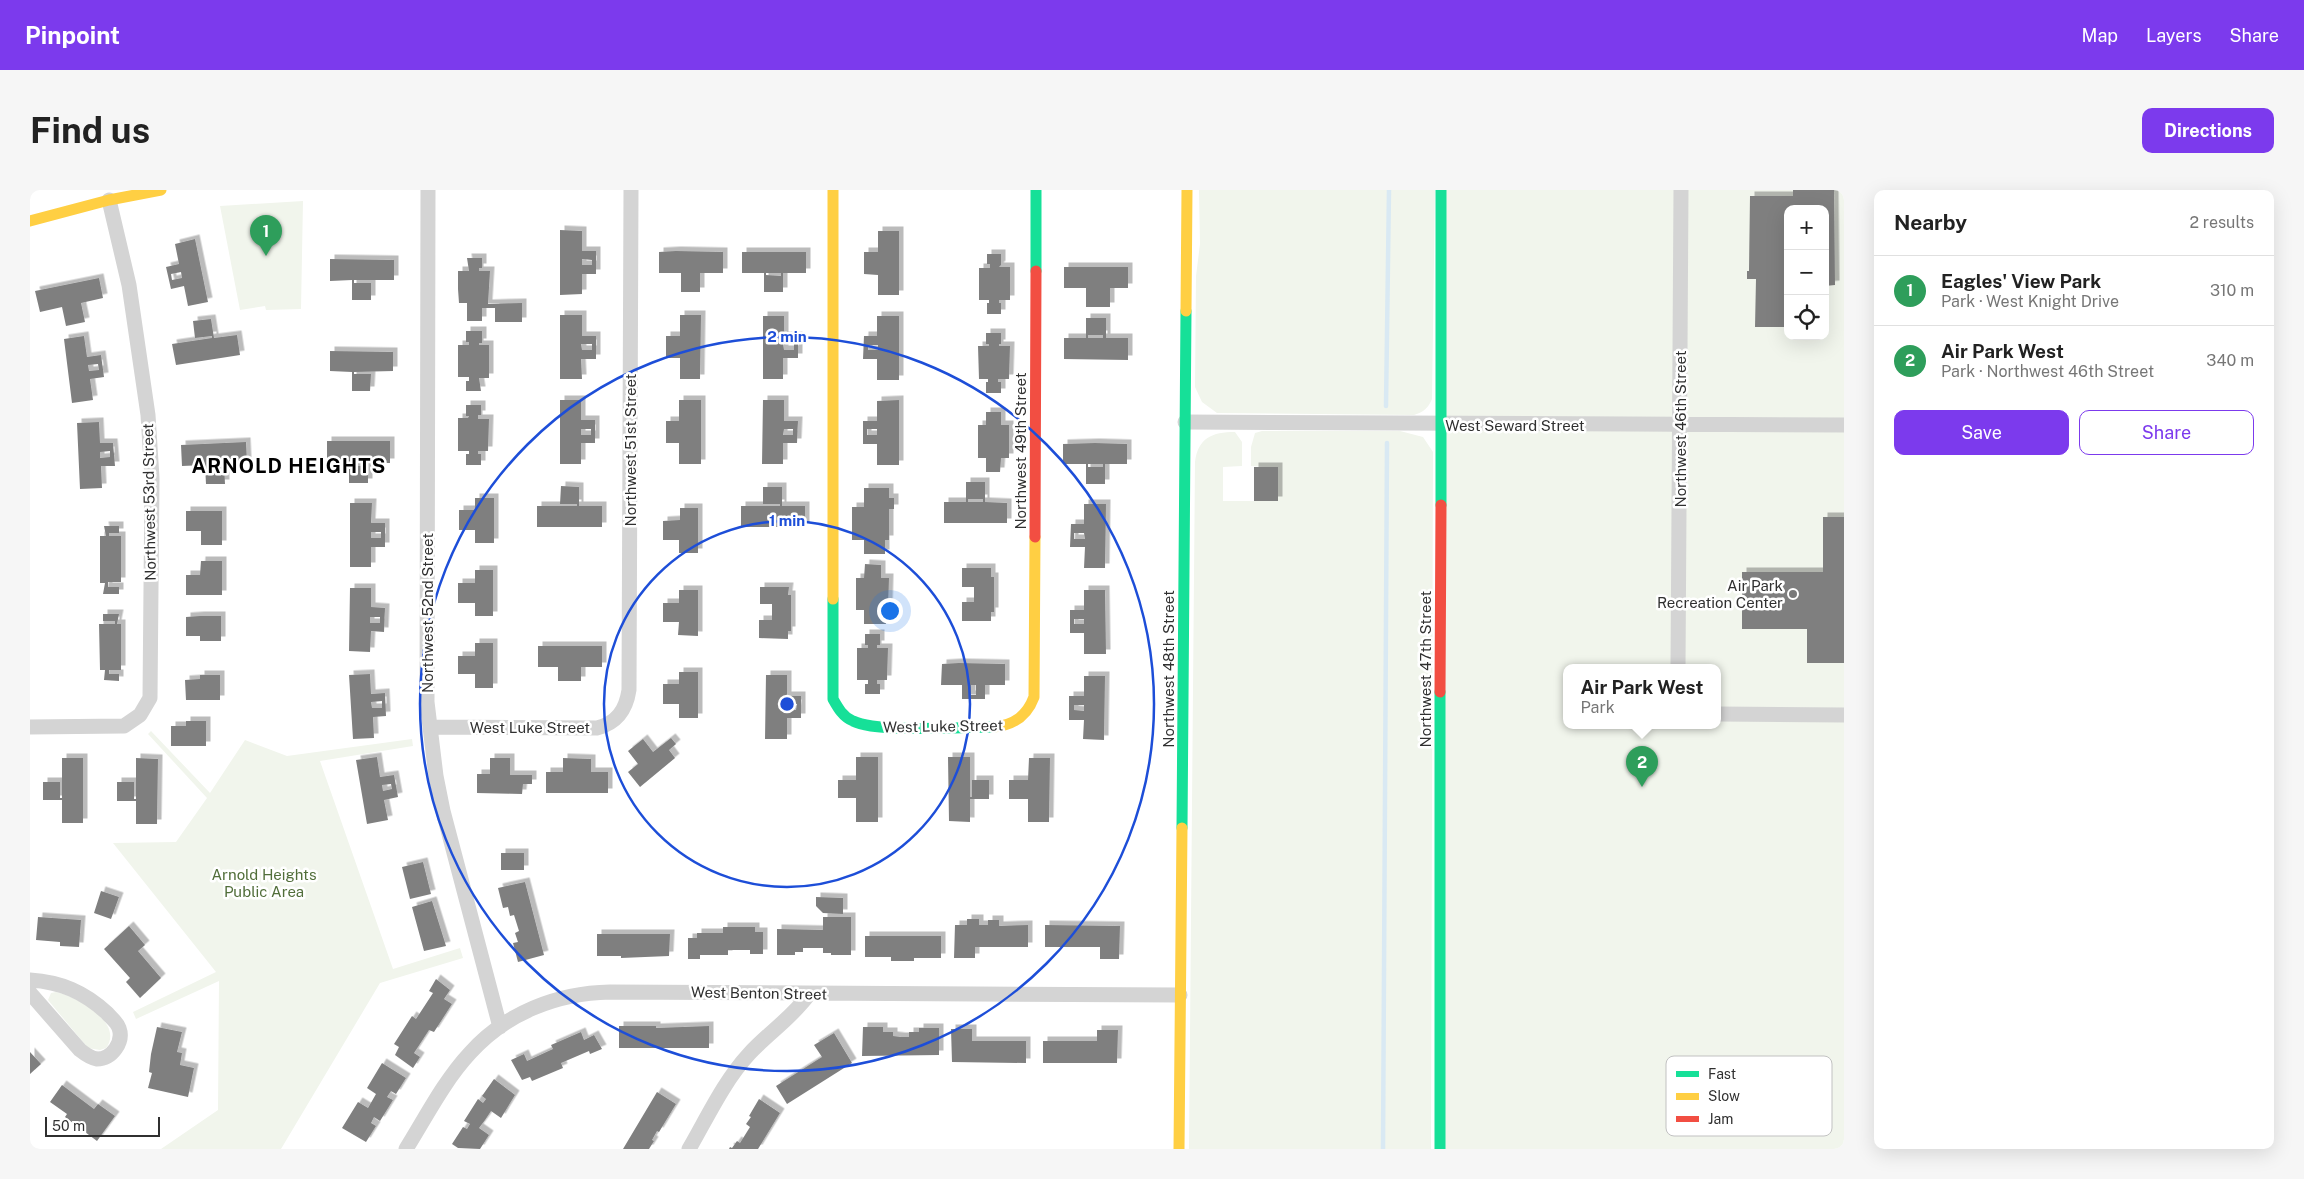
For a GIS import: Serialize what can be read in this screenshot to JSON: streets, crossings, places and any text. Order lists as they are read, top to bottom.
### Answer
{
  "streets": {
    "street": [
      "West Seward Street",
      "Northwest 46th Street",
      "Northwest 51st Street",
      "Northwest 49th Street",
      "Northwest 53rd Street",
      "Northwest 52nd Street",
      "Northwest 48th Street",
      "Northwest 47th Street",
      "West Luke Street",
      "West Benton Street"
    ]
  },
  "crossings": [
    ["West Seward Street", "Northwest 46th Street"],
    ["West Seward Street", "Northwest 48th Street"],
    ["West Seward Street", "Northwest 47th Street"],
    ["Northwest 51st Street", "West Luke Street"],
    ["Northwest 49th Street", "West Luke Street"],
    ["Northwest 52nd Street", "West Luke Street"],
    ["Northwest 52nd Street", "West Benton Street"],
    ["Northwest 48th Street", "West Benton Street"]
  ],
  "districts": ["ARNOLD HEIGHTS"],
  "parks": ["Arnold Heights Public Area"],
  "places": ["Air Park Recreation Center"],
  "legend": ["Fast", "Slow", "Jam"],
  "scale_bar": "50 m",
  "page": {
    "header": "Pinpoint",
    "nav": ["Map", "Layers", "Share"],
    "buttons": [
      "Directions",
      ["Save", "Share"]
    ],
    "title": "Find us",
    "heading": ["Nearby", "2 results"],
    "map_buttons": ["+", "−"],
    "pins": ["1", "2"],
    "list": [
      {
        "mark": "1",
        "name": "Eagles' View Park",
        "note": "Park · West Knight Drive",
        "value": "310 m"
      },
      {
        "mark": "2",
        "name": "Air Park West",
        "note": "Park · Northwest 46th Street",
        "value": "340 m"
      }
    ],
    "popup": ["Air Park West", "Park"],
    "scale": "50 m"
  },
  "rings": ["2 min", "1 min"]
}
